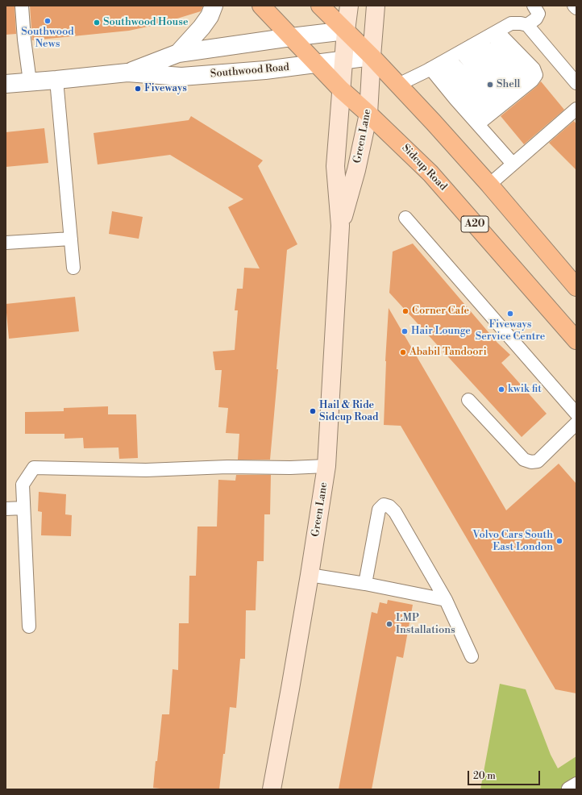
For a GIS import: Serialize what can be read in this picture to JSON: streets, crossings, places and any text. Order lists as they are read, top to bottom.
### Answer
{
  "streets": {
    "highway": ["Sidcup Road", "A20"],
    "main road": ["Green Lane"],
    "street": ["Southwood Road"]
  },
  "crossings": [
    ["Southwood Road", "Green Lane"],
    ["Southwood Road", "Sidcup Road"],
    ["Green Lane", "Sidcup Road"]
  ],
  "places": [
    "Southwood News",
    "Southwood House",
    "Shell",
    "Fiveways",
    "Corner Cafe",
    "Fiveways Service Centre",
    "Hair Lounge",
    "Ababil Tandoori",
    "kwik fit",
    "Hail & Ride Sidcup Road",
    "Volvo Cars South East London",
    "LMP Installations"
  ],
  "scale_bar": "20 m"
}
